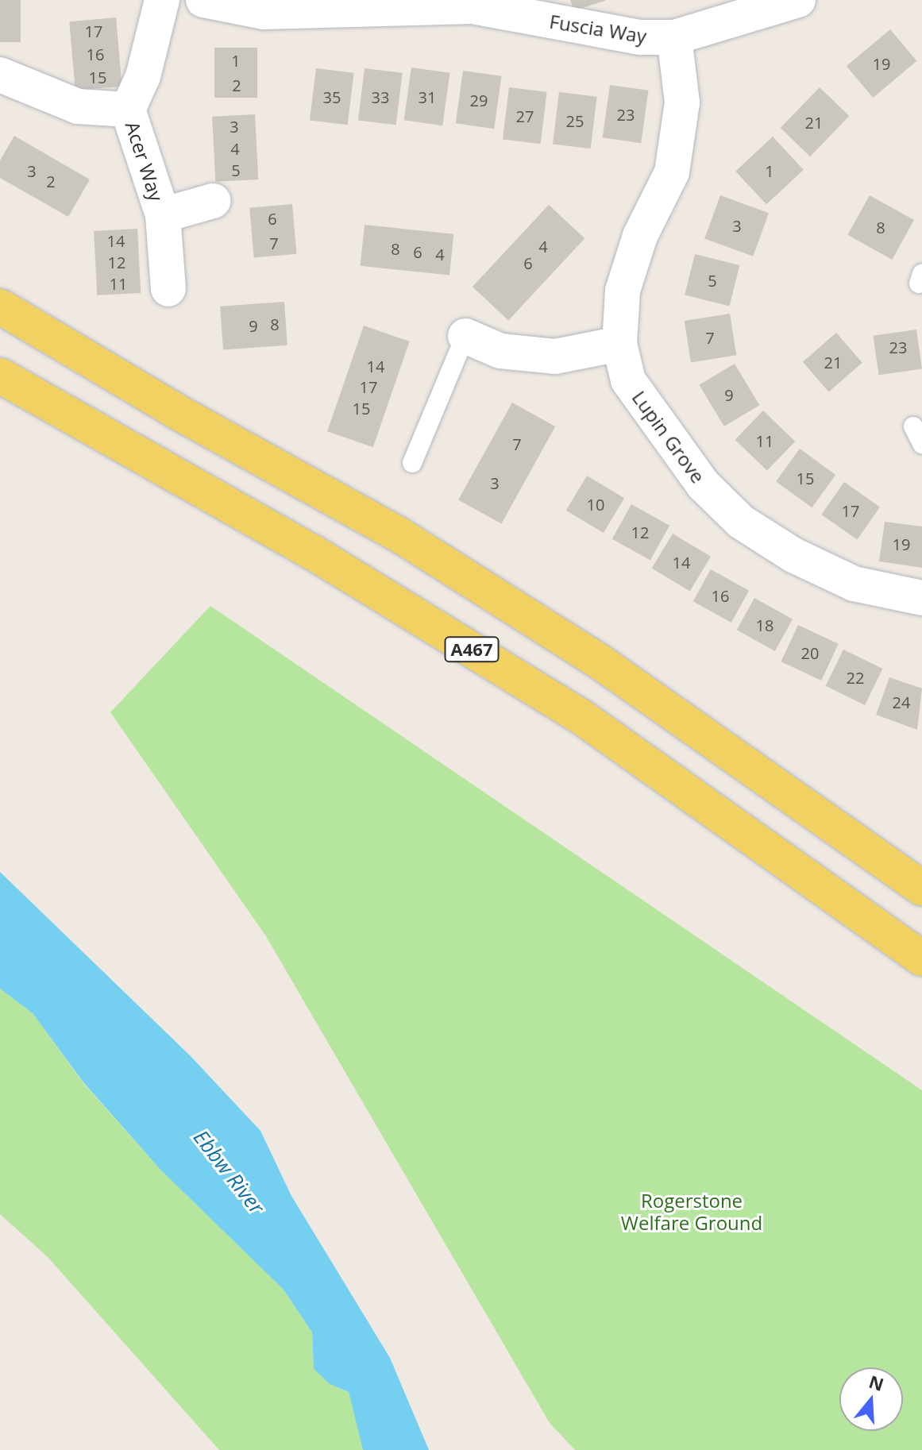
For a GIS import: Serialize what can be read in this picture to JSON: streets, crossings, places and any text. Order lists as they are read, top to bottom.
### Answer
{
  "streets": {
    "main road": ["A467"],
    "street": ["Fuscia Way", "Acer Way", "Lupin Grove"]
  },
  "crossings": [
    ["Fuscia Way", "Lupin Grove"]
  ],
  "water": ["Ebbw River"],
  "parks": ["Rogerstone Welfare Ground"],
  "house_numbers": [
    "17",
    "16",
    "1",
    "19",
    "15",
    "2",
    "35",
    "33",
    "31",
    "29",
    "23",
    "27",
    "25",
    "21",
    "3",
    "4",
    "5",
    "3",
    "1",
    "2",
    "6",
    "3",
    "8",
    "14",
    "7",
    "4",
    "8",
    "6",
    "4",
    "12",
    "6",
    "5",
    "11",
    "8",
    "9",
    "7",
    "23",
    "21",
    "14",
    "17",
    "9",
    "15",
    "11",
    "7",
    "15",
    "3",
    "10",
    "17",
    "12",
    "19",
    "14",
    "16",
    "18",
    "20",
    "22",
    "24"
  ],
  "north": "top"
}
